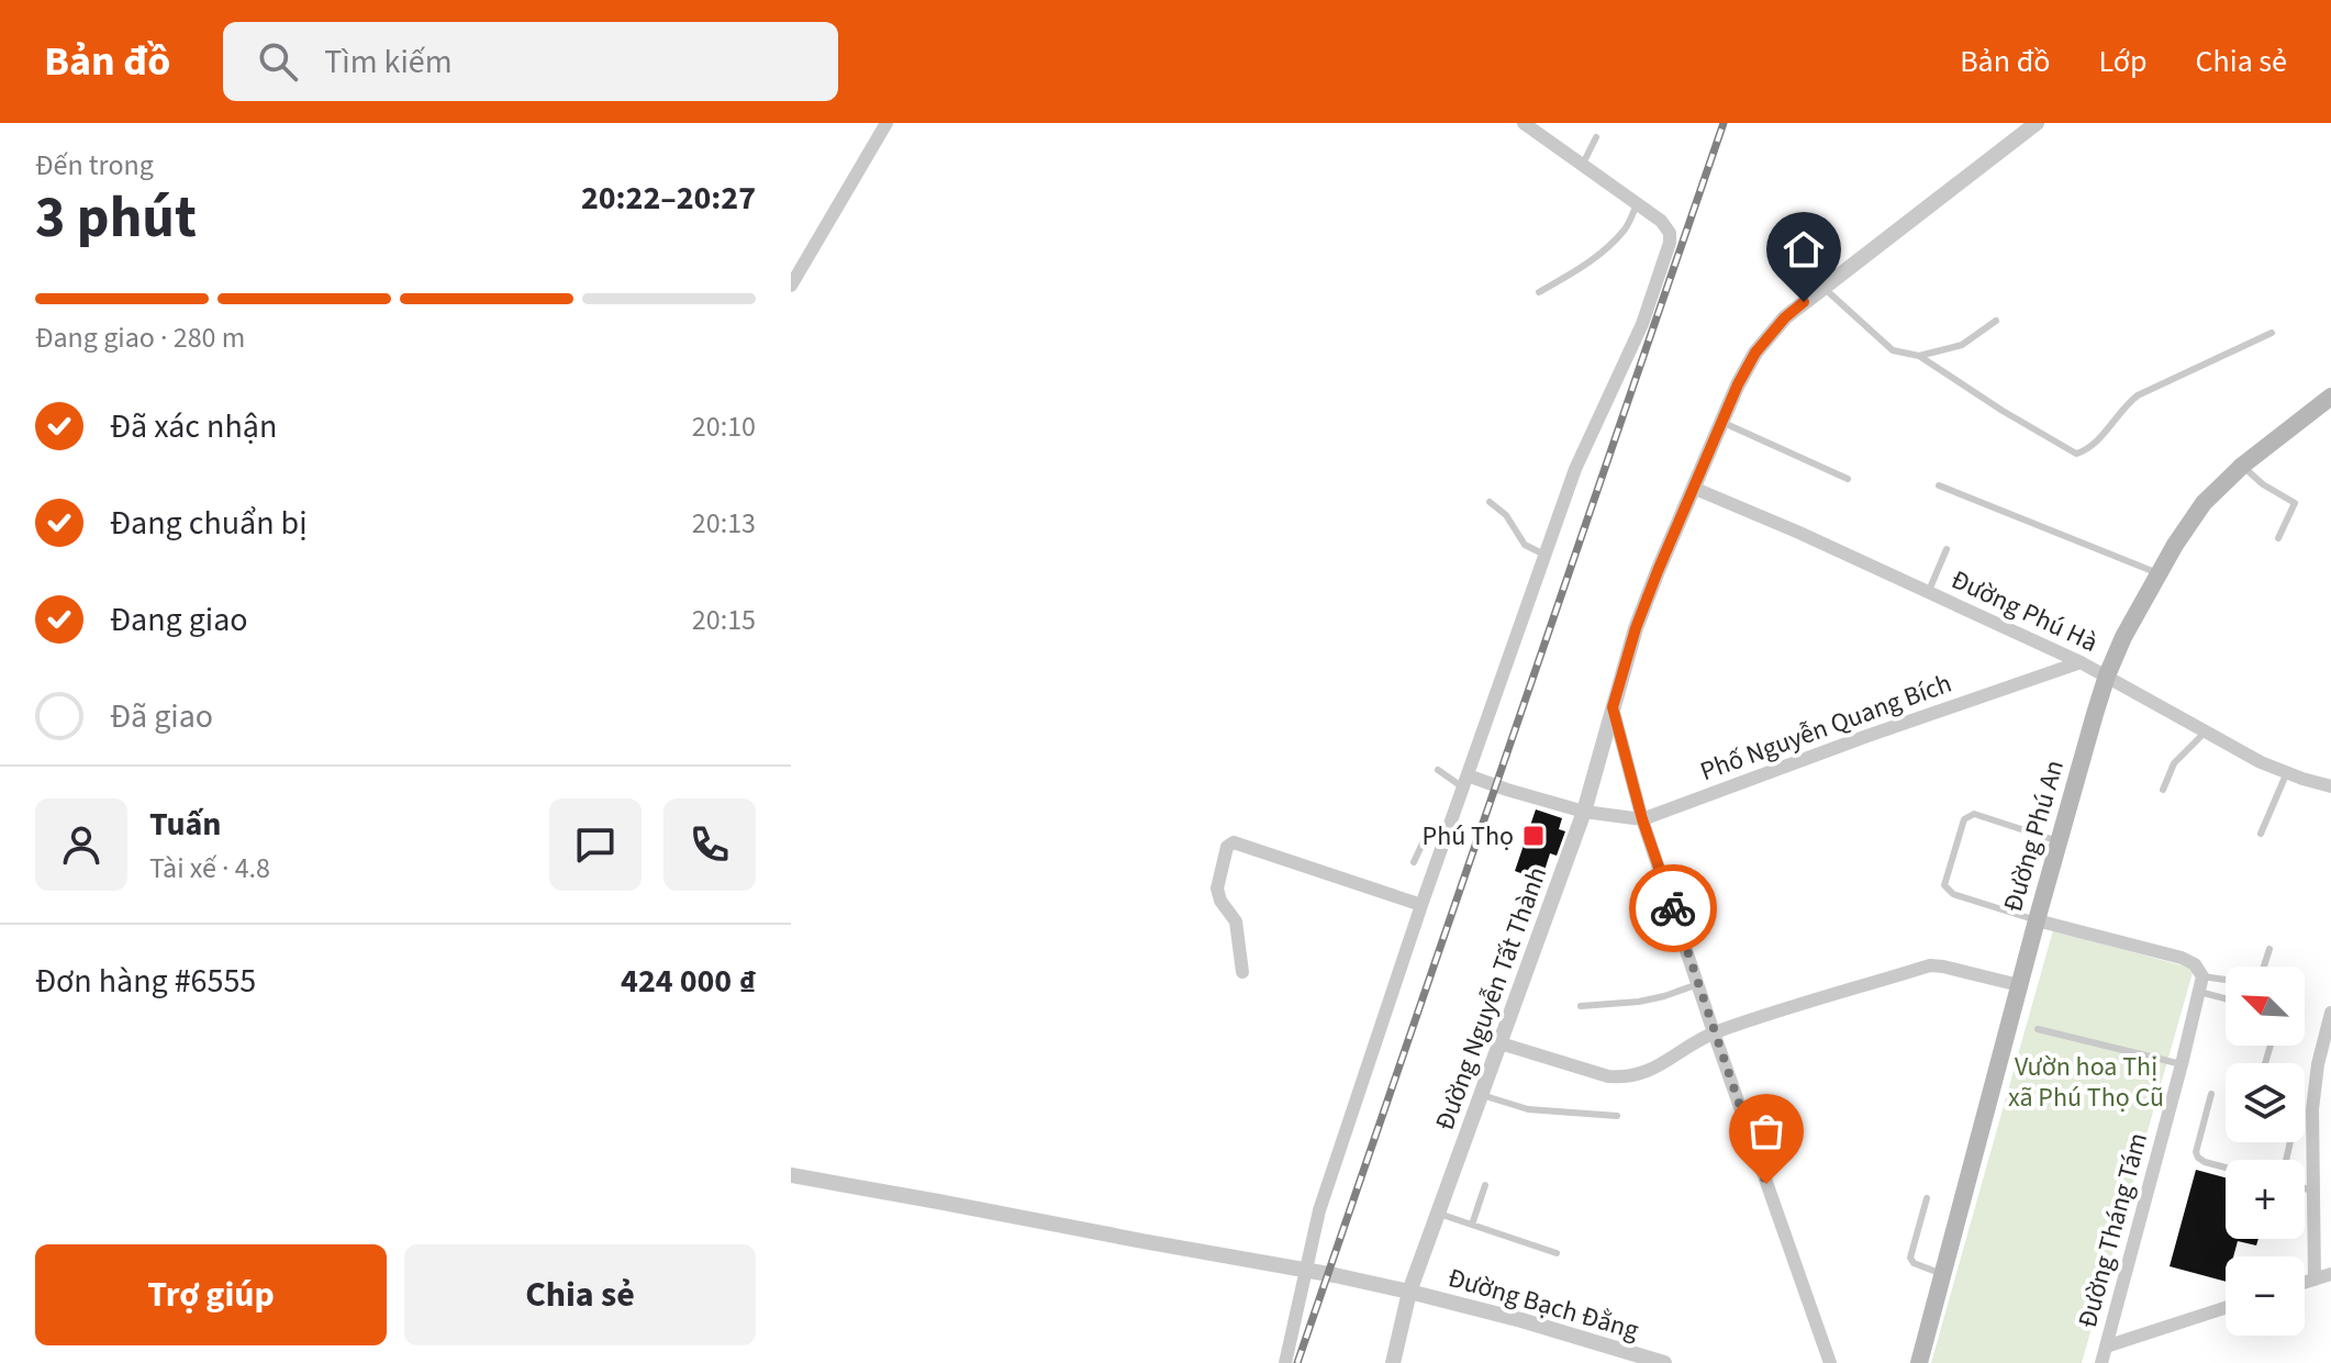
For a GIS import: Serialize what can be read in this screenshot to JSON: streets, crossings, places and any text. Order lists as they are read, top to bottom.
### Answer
{
  "streets": {
    "main road": ["Đường Phú An"],
    "street": [
      "Đường Phú Hà",
      "Phố Nguyễn Quang Bích",
      "Đường Nguyễn Tất Thành",
      "Đường Tháng Tám",
      "Đường Bạch Đằng"
    ]
  },
  "crossings": [
    ["Đường Phú Hà", "Phố Nguyễn Quang Bích"],
    ["Đường Phú Hà", "Đường Phú An"],
    ["Đường Phú Hà", "Đường Nguyễn Tất Thành"],
    ["Phố Nguyễn Quang Bích", "Đường Nguyễn Tất Thành"],
    ["Đường Nguyễn Tất Thành", "Đường Bạch Đằng"]
  ],
  "parks": ["Vườn hoa Thị xã Phú Thọ Cũ"],
  "places": {
    "transit": ["Phú Thọ"]
  },
  "north": "top left",
  "page": {
    "header": "Bản đồ",
    "search": "Tìm kiếm",
    "nav": ["Bản đồ", "Lớp", "Chia sẻ"],
    "heading": ["3 phút", "Đến trong", "20:22–20:27"],
    "panel": [
      "Tuấn",
      "Tài xế · 4.8",
      "Đơn hàng #6555",
      "424 000 ₫"
    ],
    "bar": "Đang giao · 280 m",
    "list": [
      ["Đã xác nhận", "20:10"],
      ["Đang chuẩn bị", "20:13"],
      ["Đang giao", "20:15"],
      "Đã giao"
    ],
    "map_buttons": ["+", "−"],
    "buttons": ["Trợ giúp", "Chia sẻ"]
  }
}
